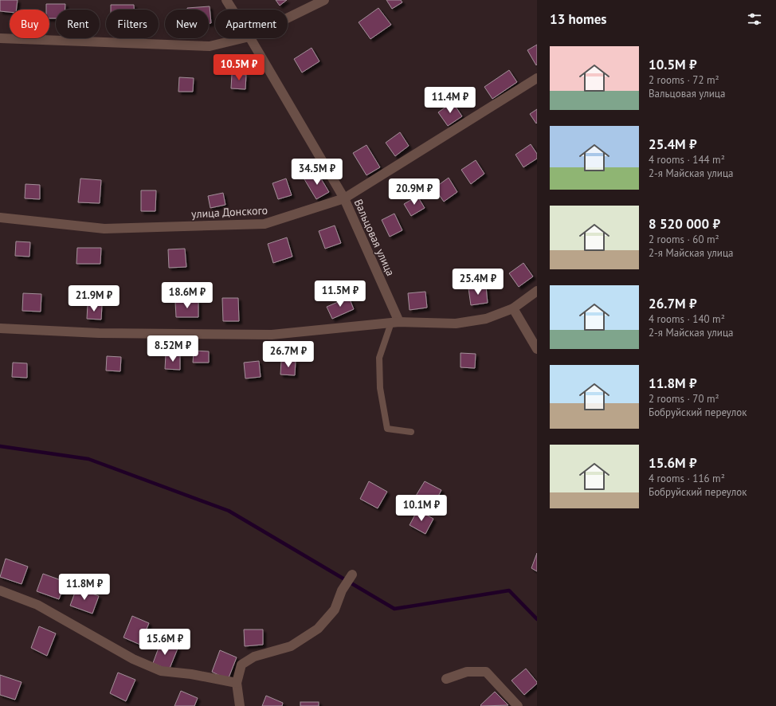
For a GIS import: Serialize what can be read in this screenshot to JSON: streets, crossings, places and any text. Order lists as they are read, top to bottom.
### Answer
{
  "streets": {
    "street": ["улица Донского", "Вальцовая улица"]
  },
  "crossings": [
    ["улица Донского", "Вальцовая улица"]
  ],
  "page": {
    "heading": "13 homes",
    "chip": [
      "Buy",
      "Rent",
      "Filters",
      "New",
      "Apartment"
    ],
    "list": [
      {
        "name": "10.5M ₽",
        "note": "2 rooms · 72 m² · Вальцовая улица"
      },
      {
        "name": "25.4M ₽",
        "note": "4 rooms · 144 m² · 2-я Майская улица"
      },
      {
        "name": "8 520 000 ₽",
        "note": "2 rooms · 60 m² · 2-я Майская улица"
      },
      {
        "name": "26.7M ₽",
        "note": "4 rooms · 140 m² · 2-я Майская улица"
      },
      {
        "name": "11.8M ₽",
        "note": "2 rooms · 70 m² · Бобруйский переулок"
      },
      {
        "name": "15.6M ₽",
        "note": "4 rooms · 116 m² · Бобруйский переулок"
      }
    ],
    "price": [
      "10.5M ₽",
      "11.4M ₽",
      "34.5M ₽",
      "20.9M ₽",
      "25.4M ₽",
      "11.5M ₽",
      "18.6M ₽",
      "21.9M ₽",
      "8.52M ₽",
      "26.7M ₽",
      "10.1M ₽",
      "11.8M ₽",
      "15.6M ₽"
    ]
  }
}
